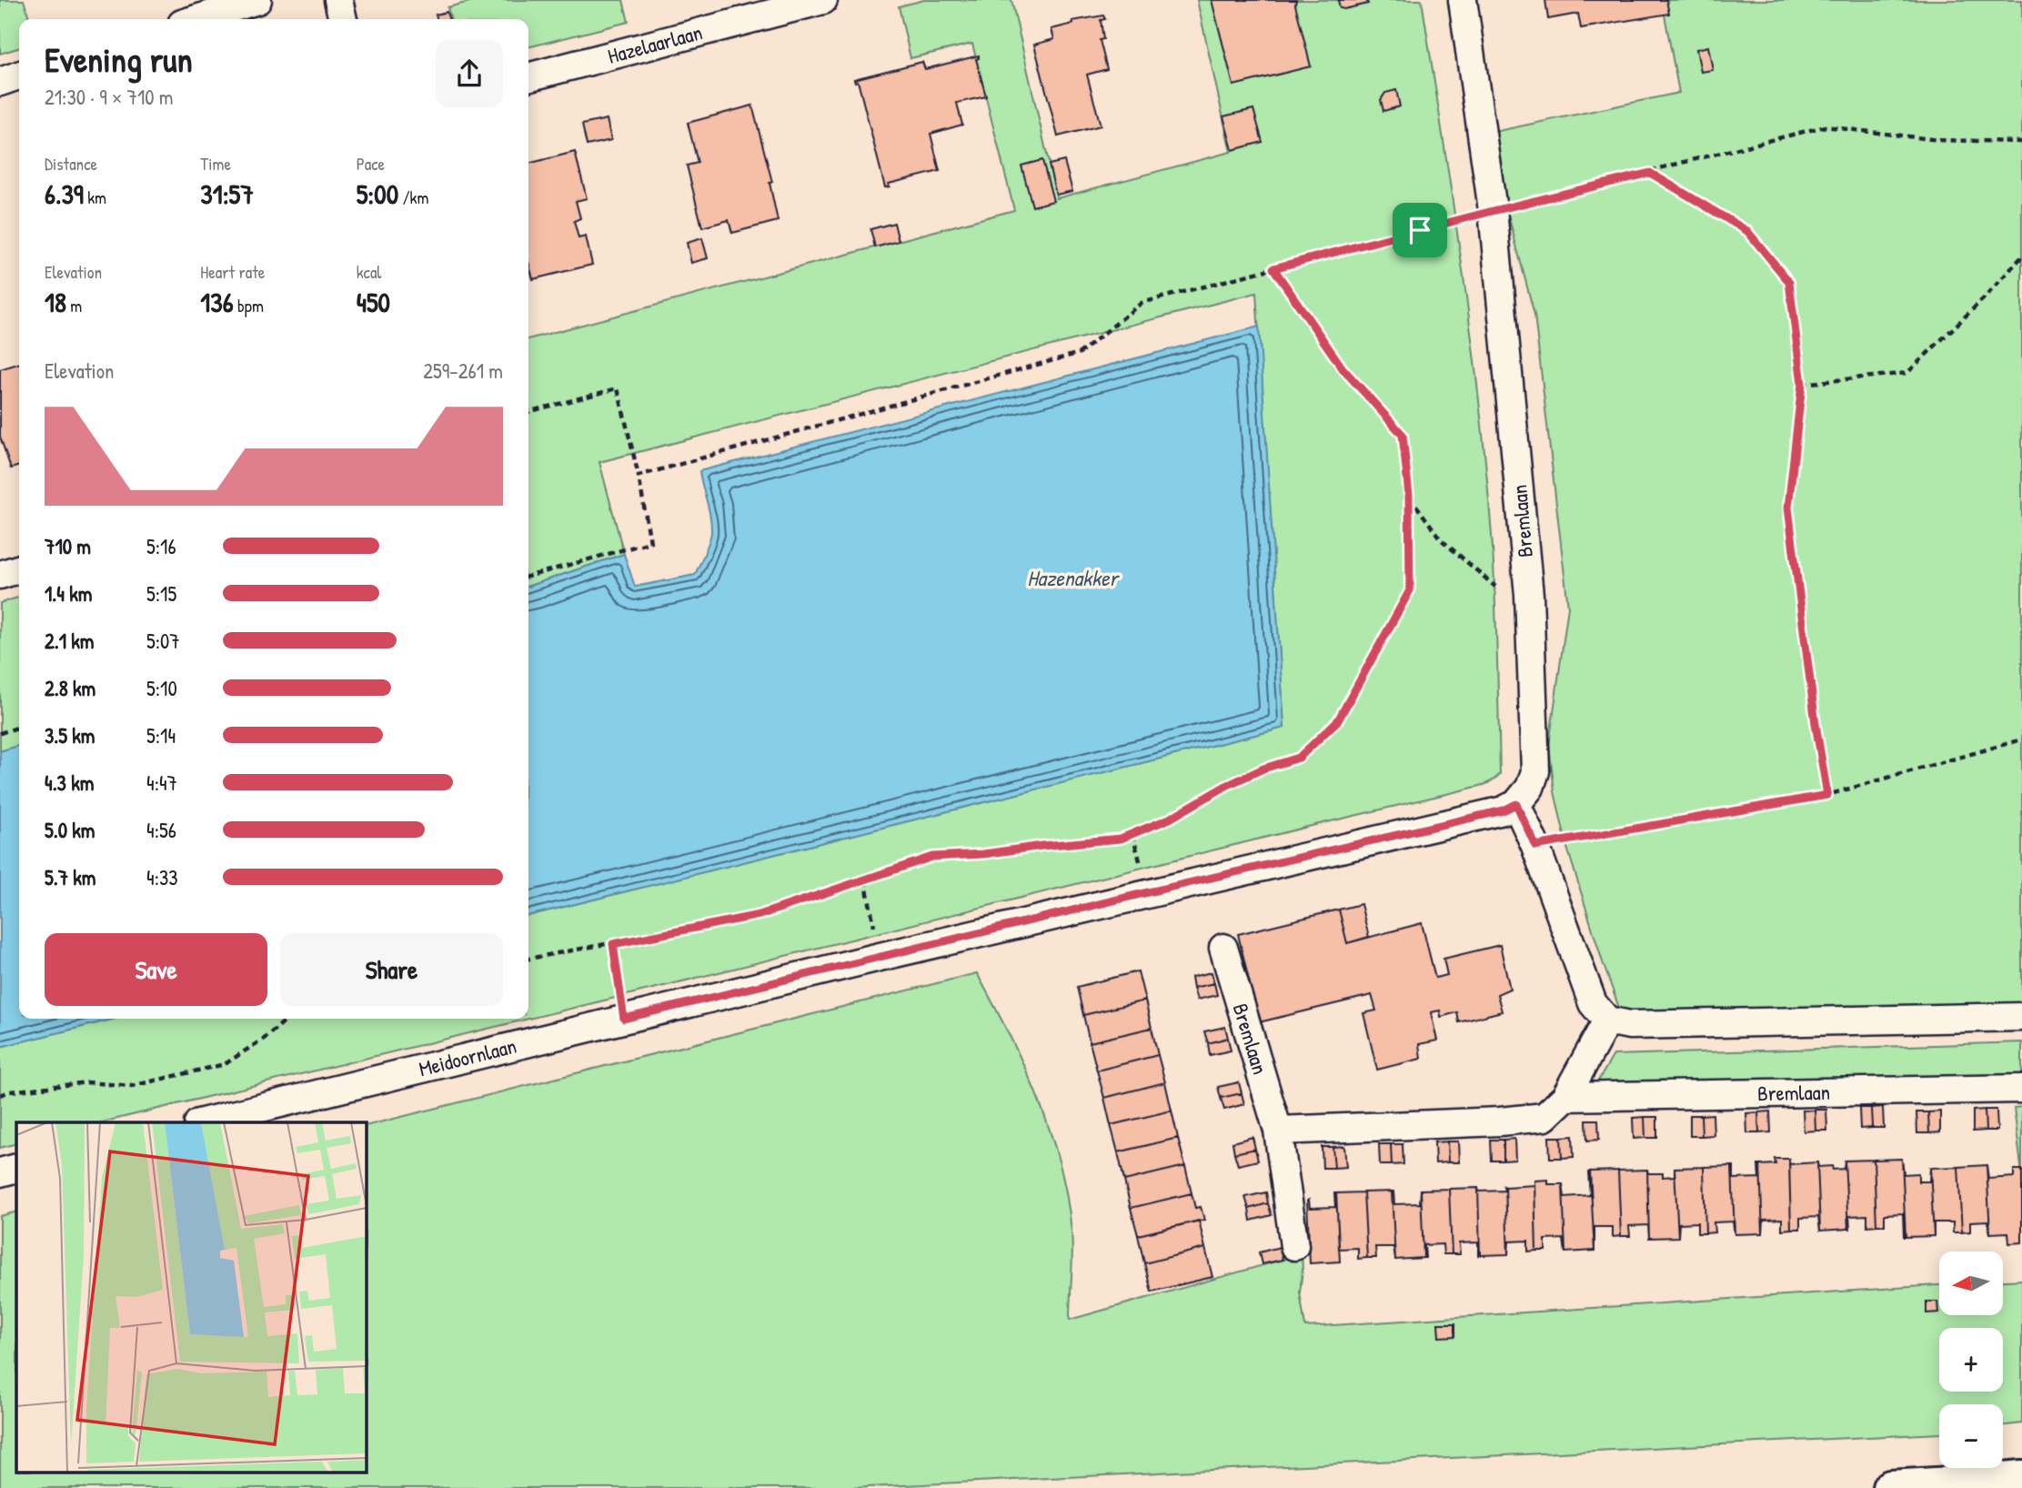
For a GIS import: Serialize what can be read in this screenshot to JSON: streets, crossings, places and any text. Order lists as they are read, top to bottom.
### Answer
{
  "streets": {
    "street": ["Hazelaarlaan", "Bremlaan", "Meidoornlaan"]
  },
  "crossings": [
    ["Bremlaan", "Meidoornlaan"]
  ],
  "water": ["Hazenakker"],
  "north": "left",
  "page": {
    "heading": ["Evening run", "21:30 · 9 × 710 m"],
    "stats": [
      ["Distance", "6.39 km"],
      ["Time", "31:57"],
      ["Pace", "5:00 /km"],
      ["Elevation", "18 m"],
      ["Heart rate", "136 bpm"],
      ["kcal", "450"]
    ],
    "chart": ["Elevation", "259–261 m"],
    "list": [
      {
        "name": "710 m",
        "note": "5:16"
      },
      {
        "name": "1.4 km",
        "note": "5:15"
      },
      {
        "name": "2.1 km",
        "note": "5:07"
      },
      {
        "name": "2.8 km",
        "note": "5:10"
      },
      {
        "name": "3.5 km",
        "note": "5:14"
      },
      {
        "name": "4.3 km",
        "note": "4:47"
      },
      {
        "name": "5.0 km",
        "note": "4:56"
      },
      {
        "name": "5.7 km",
        "note": "4:33"
      }
    ],
    "buttons": ["Save", "Share"],
    "map_buttons": ["+", "−"]
  }
}
